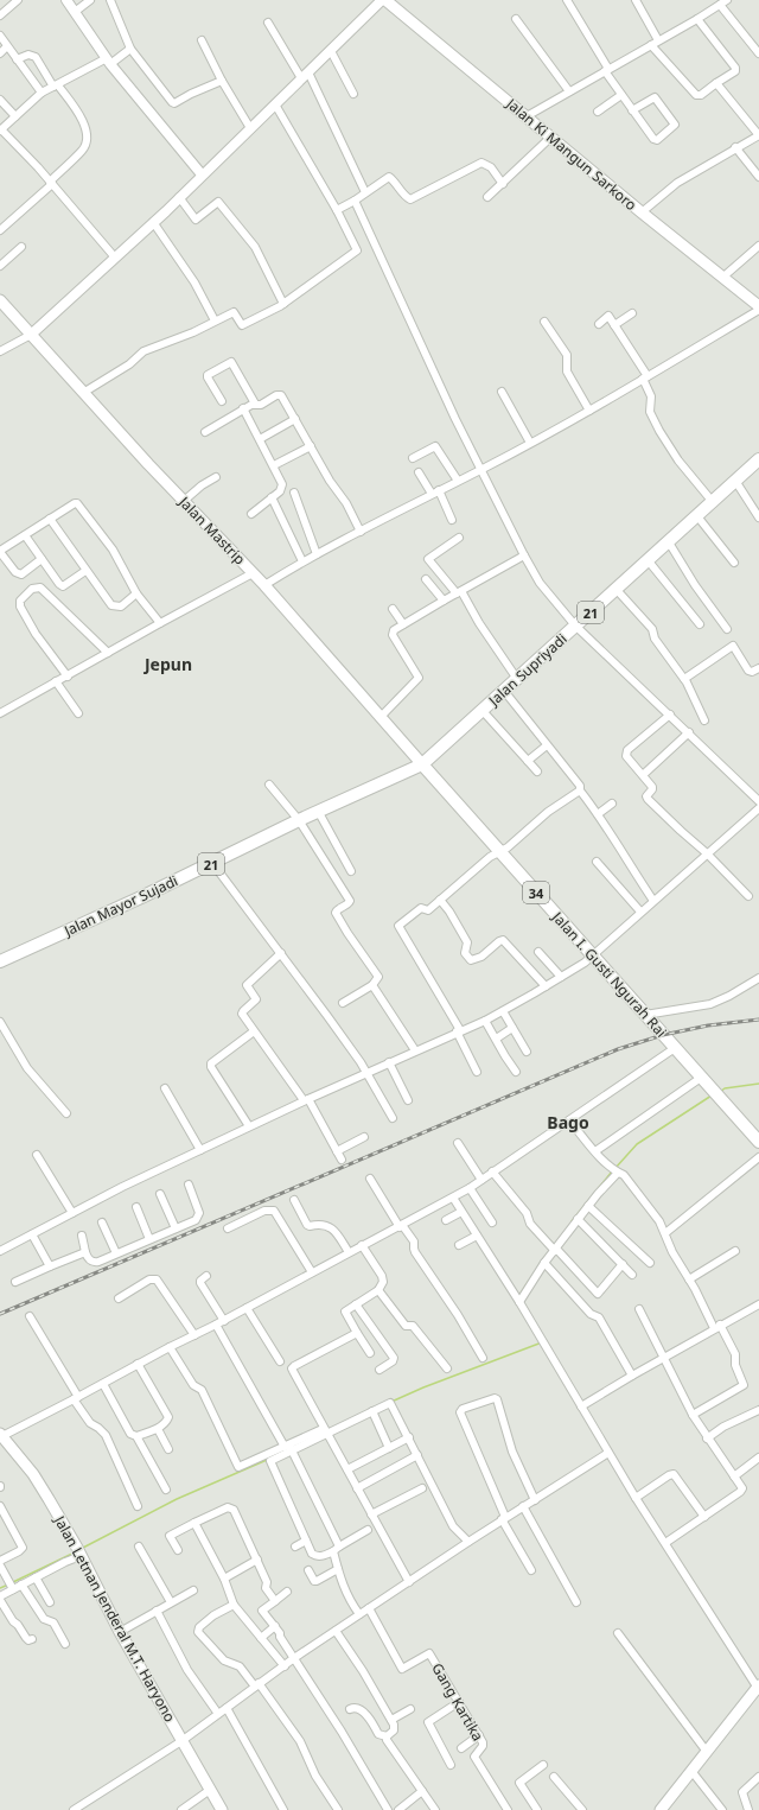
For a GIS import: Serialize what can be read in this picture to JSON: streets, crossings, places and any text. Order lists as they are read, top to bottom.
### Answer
{
  "streets": {
    "highway": [
      "21",
      "Jalan Supriyadi",
      "34",
      "Jalan Mayor Sujadi",
      "Jalan I. Gusti Ngurah Rai"
    ],
    "main road": ["Jalan Ki Mangun Sarkoro", "Jalan Mastrip", "Jalan Letnan Jenderal M.T. Haryono"],
    "street": ["Gang Kartika"]
  },
  "crossings": [
    ["Jalan Mastrip", "Jalan Supriyadi"],
    ["Jalan Mastrip", "Jalan Mayor Sujadi"],
    ["Jalan Mastrip", "Jalan I. Gusti Ngurah Rai"],
    ["Jalan Supriyadi", "Jalan Mayor Sujadi"],
    ["Jalan Supriyadi", "Jalan I. Gusti Ngurah Rai"],
    ["Jalan Mayor Sujadi", "Jalan I. Gusti Ngurah Rai"]
  ],
  "districts": ["Jepun", "Bago"]
}
